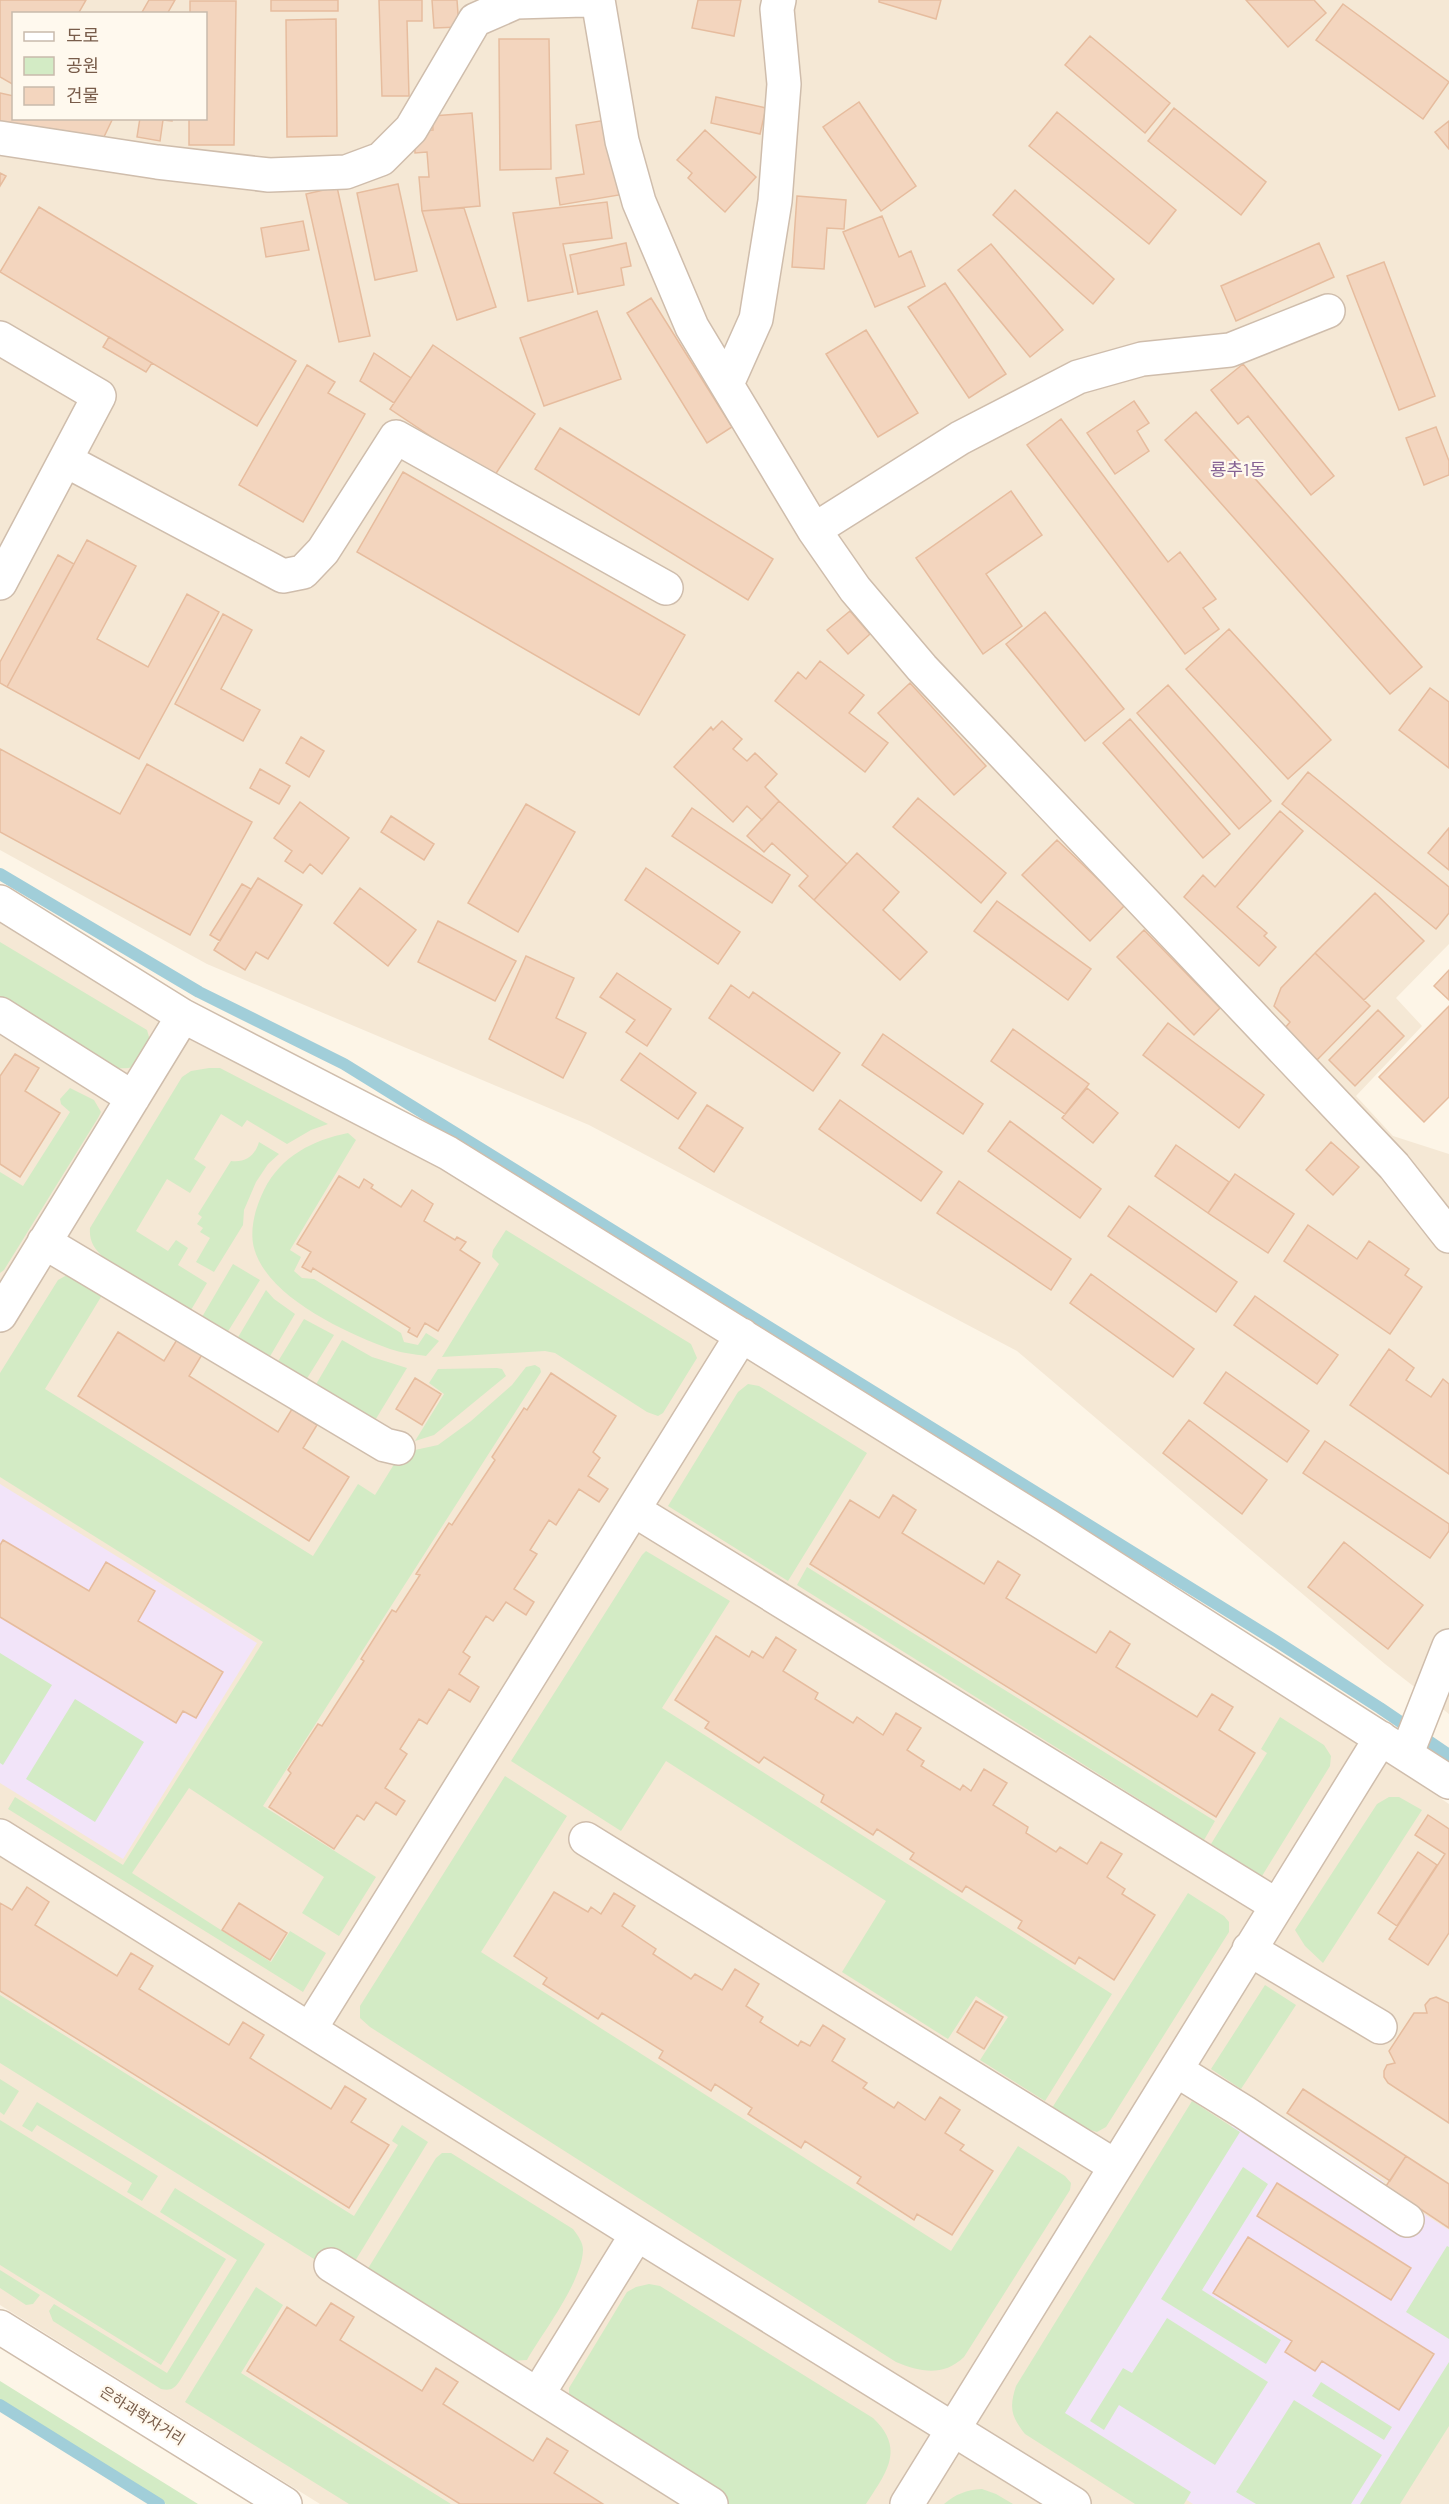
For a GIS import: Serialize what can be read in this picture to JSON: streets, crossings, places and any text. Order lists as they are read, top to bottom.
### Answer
{
  "streets": {
    "street": ["은하과학자거리"]
  },
  "districts": ["룡추1동"],
  "legend": ["도로", "공원", "건물"]
}
